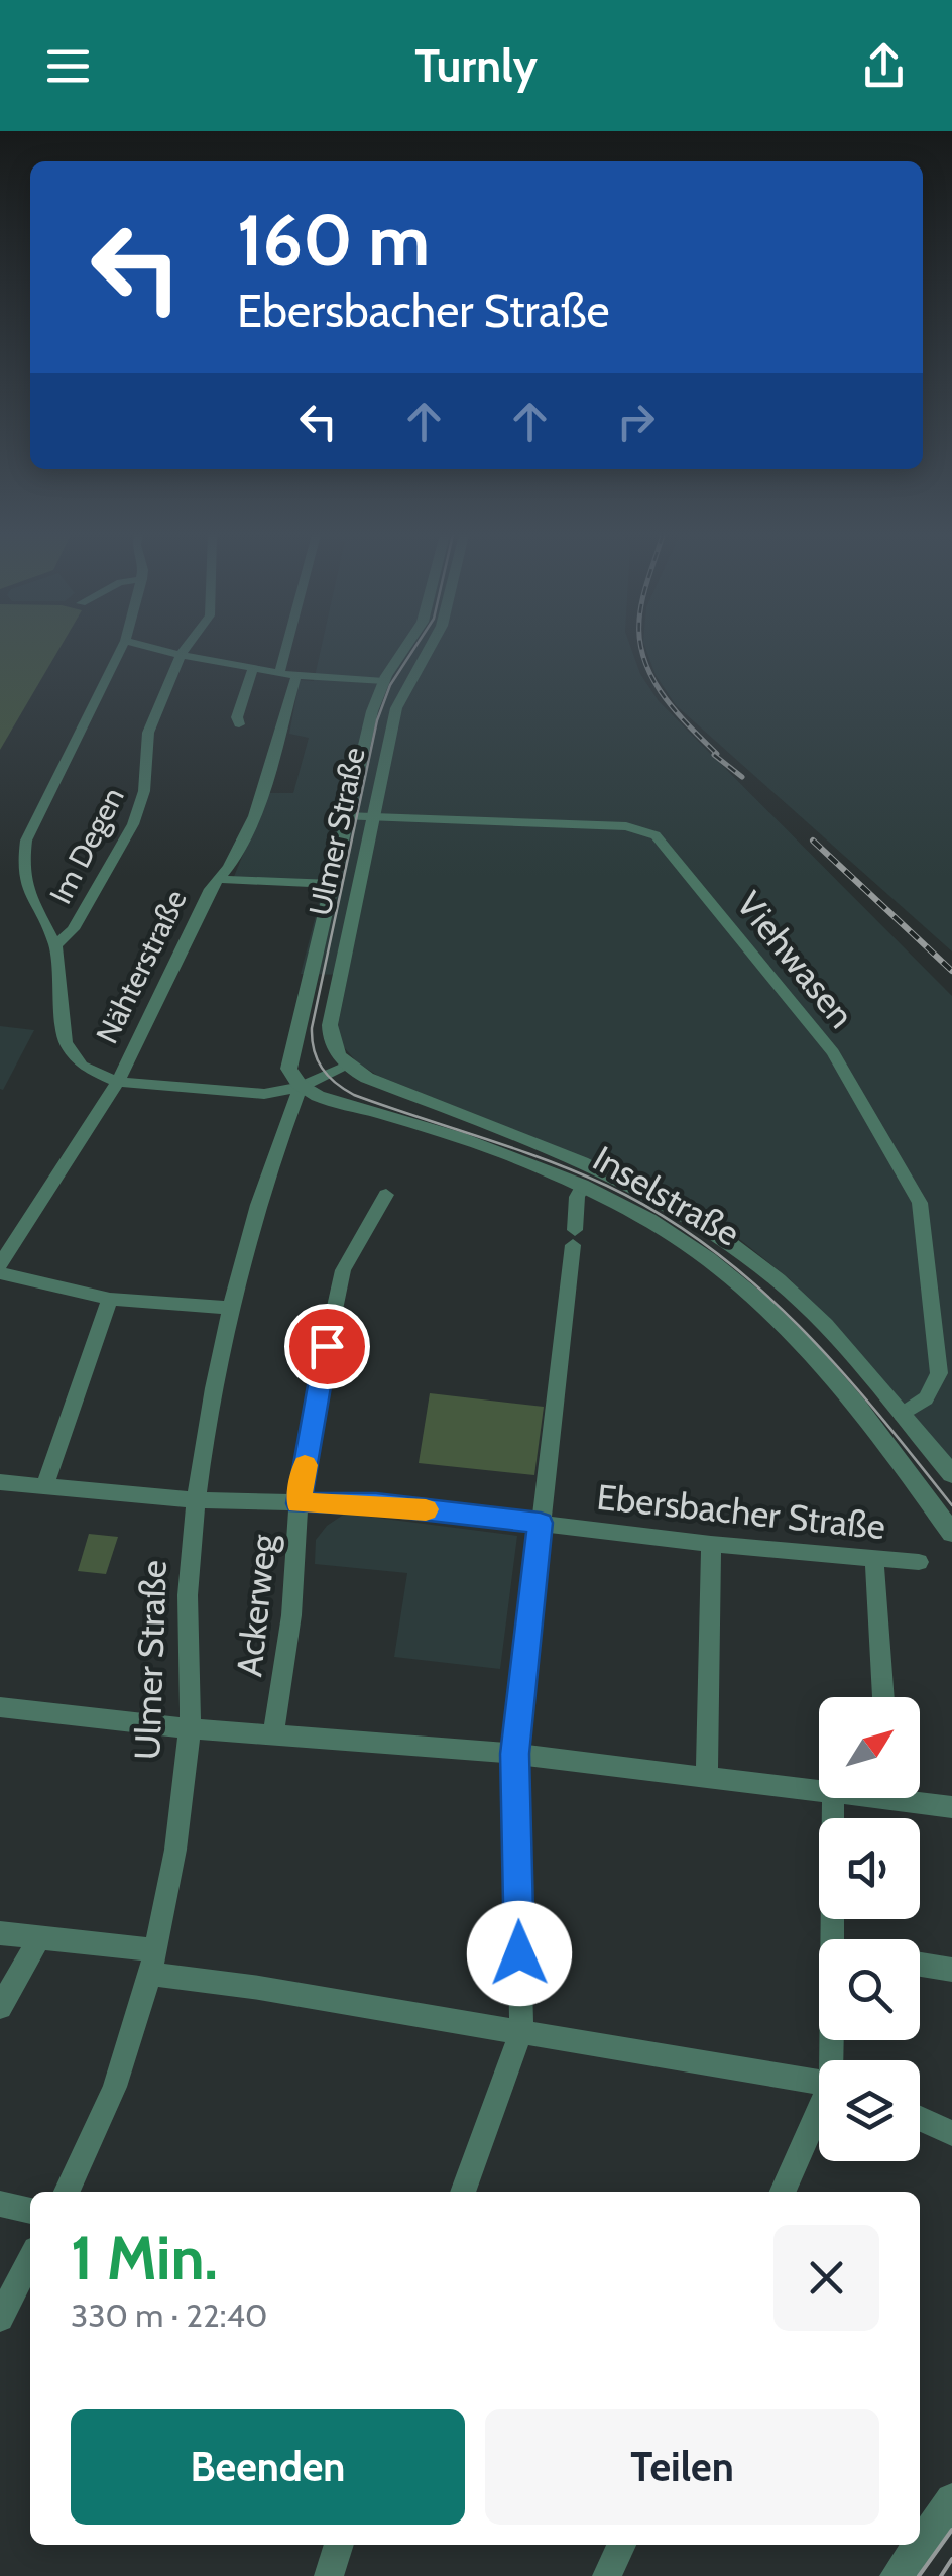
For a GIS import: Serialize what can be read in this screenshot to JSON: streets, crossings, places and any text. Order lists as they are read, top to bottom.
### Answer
{
  "streets": {
    "street": [
      "Ulmer Straße",
      "Im Degen",
      "Viehwasen",
      "Nähterstraße",
      "Inselstraße",
      "Ebersbacher Straße",
      "Ackerweg"
    ]
  },
  "crossings": [
    ["Ulmer Straße", "Viehwasen"],
    ["Ulmer Straße", "Inselstraße"],
    ["Ulmer Straße", "Ebersbacher Straße"],
    ["Viehwasen", "Inselstraße"],
    ["Ebersbacher Straße", "Ackerweg"]
  ],
  "north": "top right",
  "page": {
    "header": "Turnly",
    "turn": ["160 m", "Ebersbacher Straße"],
    "heading": ["1 Min.", "330 m · 22:40"],
    "buttons": ["Beenden", "Teilen"]
  }
}
